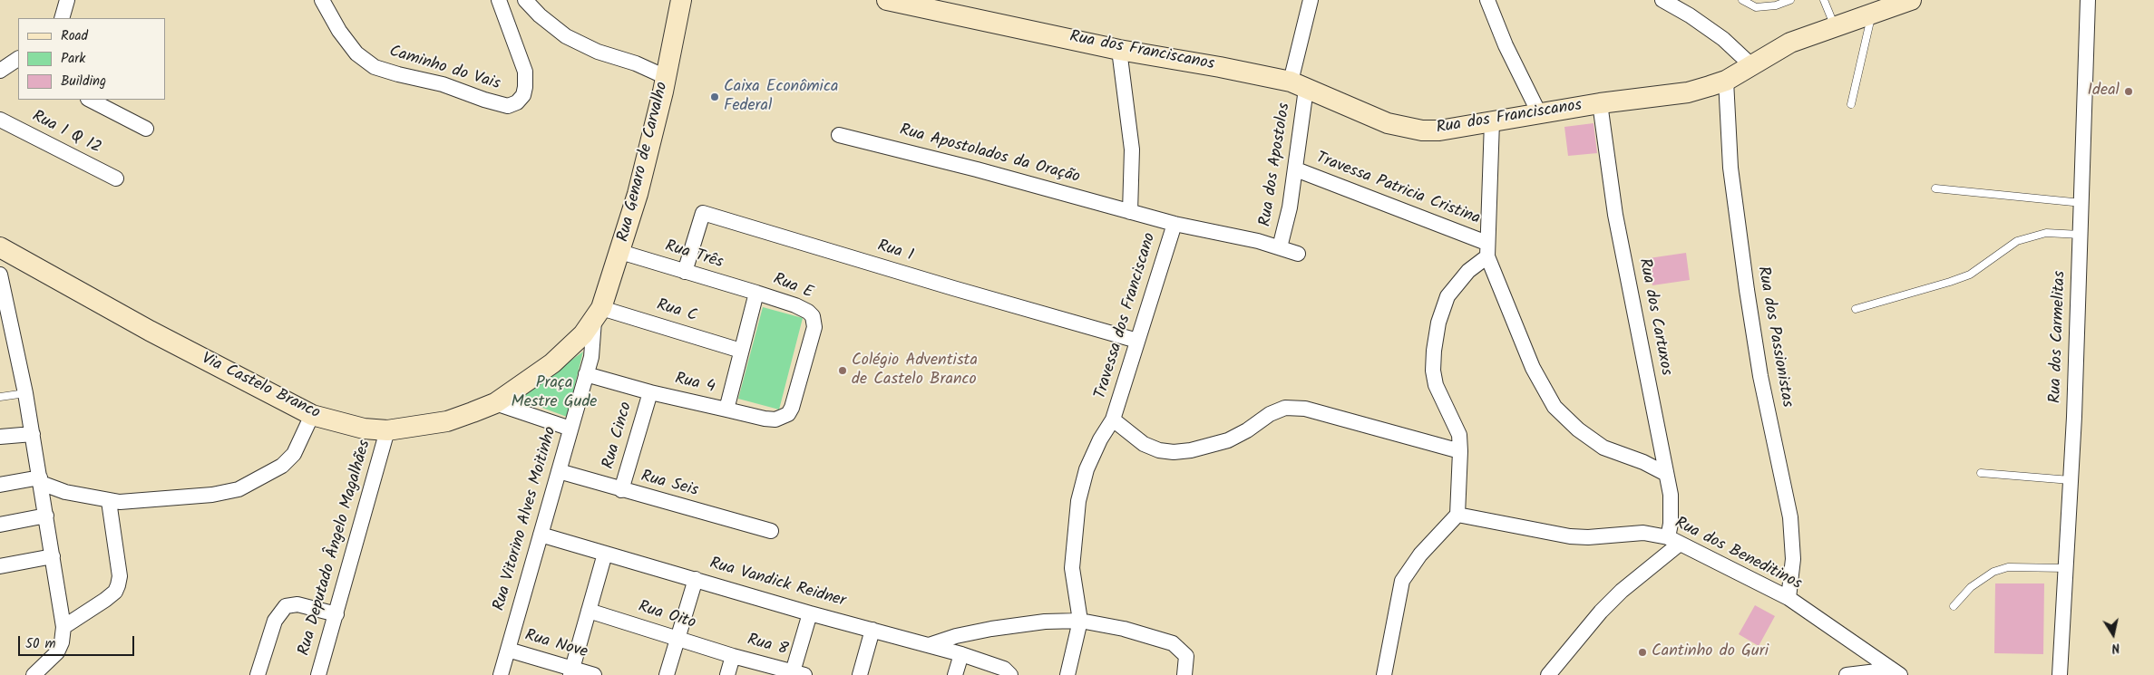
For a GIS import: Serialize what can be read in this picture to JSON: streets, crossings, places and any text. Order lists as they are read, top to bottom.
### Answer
{
  "streets": {
    "street": [
      "Rua dos Franciscanos",
      "Caminho do Vais",
      "Rua 1 Q 12",
      "Rua Apostolados da Oração",
      "Rua Genaro de Carvalho",
      "Rua dos Apostolos",
      "Travessa Patricia Cristina",
      "Rua 1",
      "Rua Três",
      "Rua E",
      "Rua C",
      "Travessa dos Franciscano",
      "Rua dos Cartuxos",
      "Rua dos Passionistas",
      "Rua dos Carmelitas",
      "Rua 4",
      "Via Castelo Branco",
      "Rua Cinco",
      "Rua Seis",
      "Rua Vitorino Alves Moitinho",
      "Rua Deputado Ângelo Magalhães",
      "Rua dos Beneditinos",
      "Rua Vandick Reidner",
      "Rua Oito",
      "Rua Nove",
      "Rua 8"
    ]
  },
  "crossings": [
    ["Rua dos Franciscanos", "Rua dos Apostolos"],
    ["Rua dos Franciscanos", "Travessa dos Franciscano"],
    ["Rua dos Franciscanos", "Rua dos Cartuxos"],
    ["Rua dos Franciscanos", "Rua dos Passionistas"],
    ["Rua Apostolados da Oração", "Rua dos Apostolos"],
    ["Rua Apostolados da Oração", "Travessa dos Franciscano"],
    ["Rua Genaro de Carvalho", "Rua Três"],
    ["Rua Genaro de Carvalho", "Rua C"],
    ["Rua Genaro de Carvalho", "Via Castelo Branco"],
    ["Rua Genaro de Carvalho", "Rua Vitorino Alves Moitinho"],
    ["Rua dos Apostolos", "Travessa Patricia Cristina"],
    ["Rua 1", "Rua Três"],
    ["Rua 1", "Travessa dos Franciscano"],
    ["Rua Três", "Rua E"],
    ["Rua E", "Rua C"],
    ["Rua E", "Rua 4"],
    ["Rua C", "Via Castelo Branco"],
    ["Rua C", "Rua Vitorino Alves Moitinho"],
    ["Rua dos Cartuxos", "Rua dos Beneditinos"],
    ["Rua dos Passionistas", "Rua dos Beneditinos"],
    ["Rua 4", "Rua Cinco"],
    ["Rua 4", "Rua Vitorino Alves Moitinho"],
    ["Via Castelo Branco", "Rua Vitorino Alves Moitinho"],
    ["Via Castelo Branco", "Rua Deputado Ângelo Magalhães"],
    ["Rua Cinco", "Rua Seis"],
    ["Rua Seis", "Rua Vitorino Alves Moitinho"],
    ["Rua Vitorino Alves Moitinho", "Rua Vandick Reidner"],
    ["Rua Vitorino Alves Moitinho", "Rua Nove"],
    ["Rua Oito", "Rua 8"]
  ],
  "parks": ["Praça Mestre Gude"],
  "places": [
    "Ideal",
    "Caixa Econômica Federal",
    "Colégio Adventista de Castelo Branco",
    "Cantinho do Guri"
  ],
  "legend": ["Road", "Park", "Building"],
  "scale_bar": "50 m",
  "north": "bottom"
}
